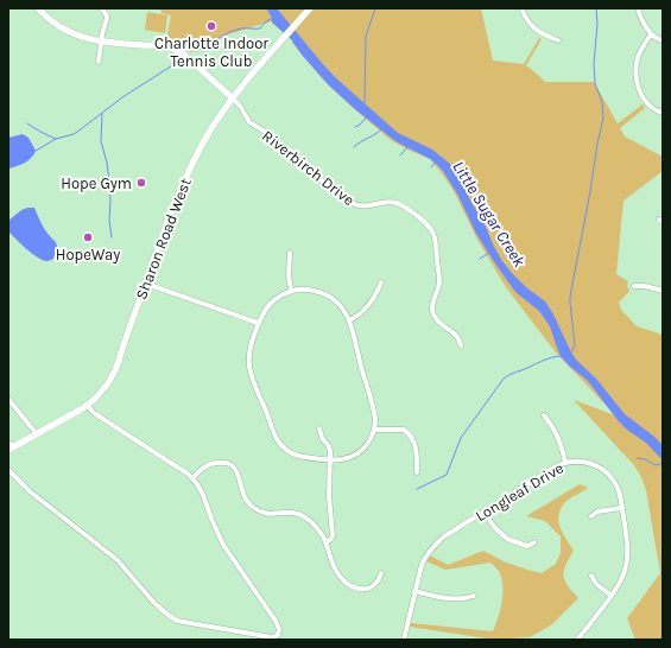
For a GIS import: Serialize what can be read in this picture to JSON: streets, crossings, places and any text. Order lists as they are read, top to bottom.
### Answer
{
  "streets": {
    "main road": ["Sharon Road West"],
    "street": ["Riverbirch Drive", "Longleaf Drive"]
  },
  "crossings": [
    ["Riverbirch Drive", "Sharon Road West"]
  ],
  "water": ["Little Sugar Creek"],
  "places": ["Charlotte Indoor Tennis Club", "Hope Gym", "HopeWay"]
}
